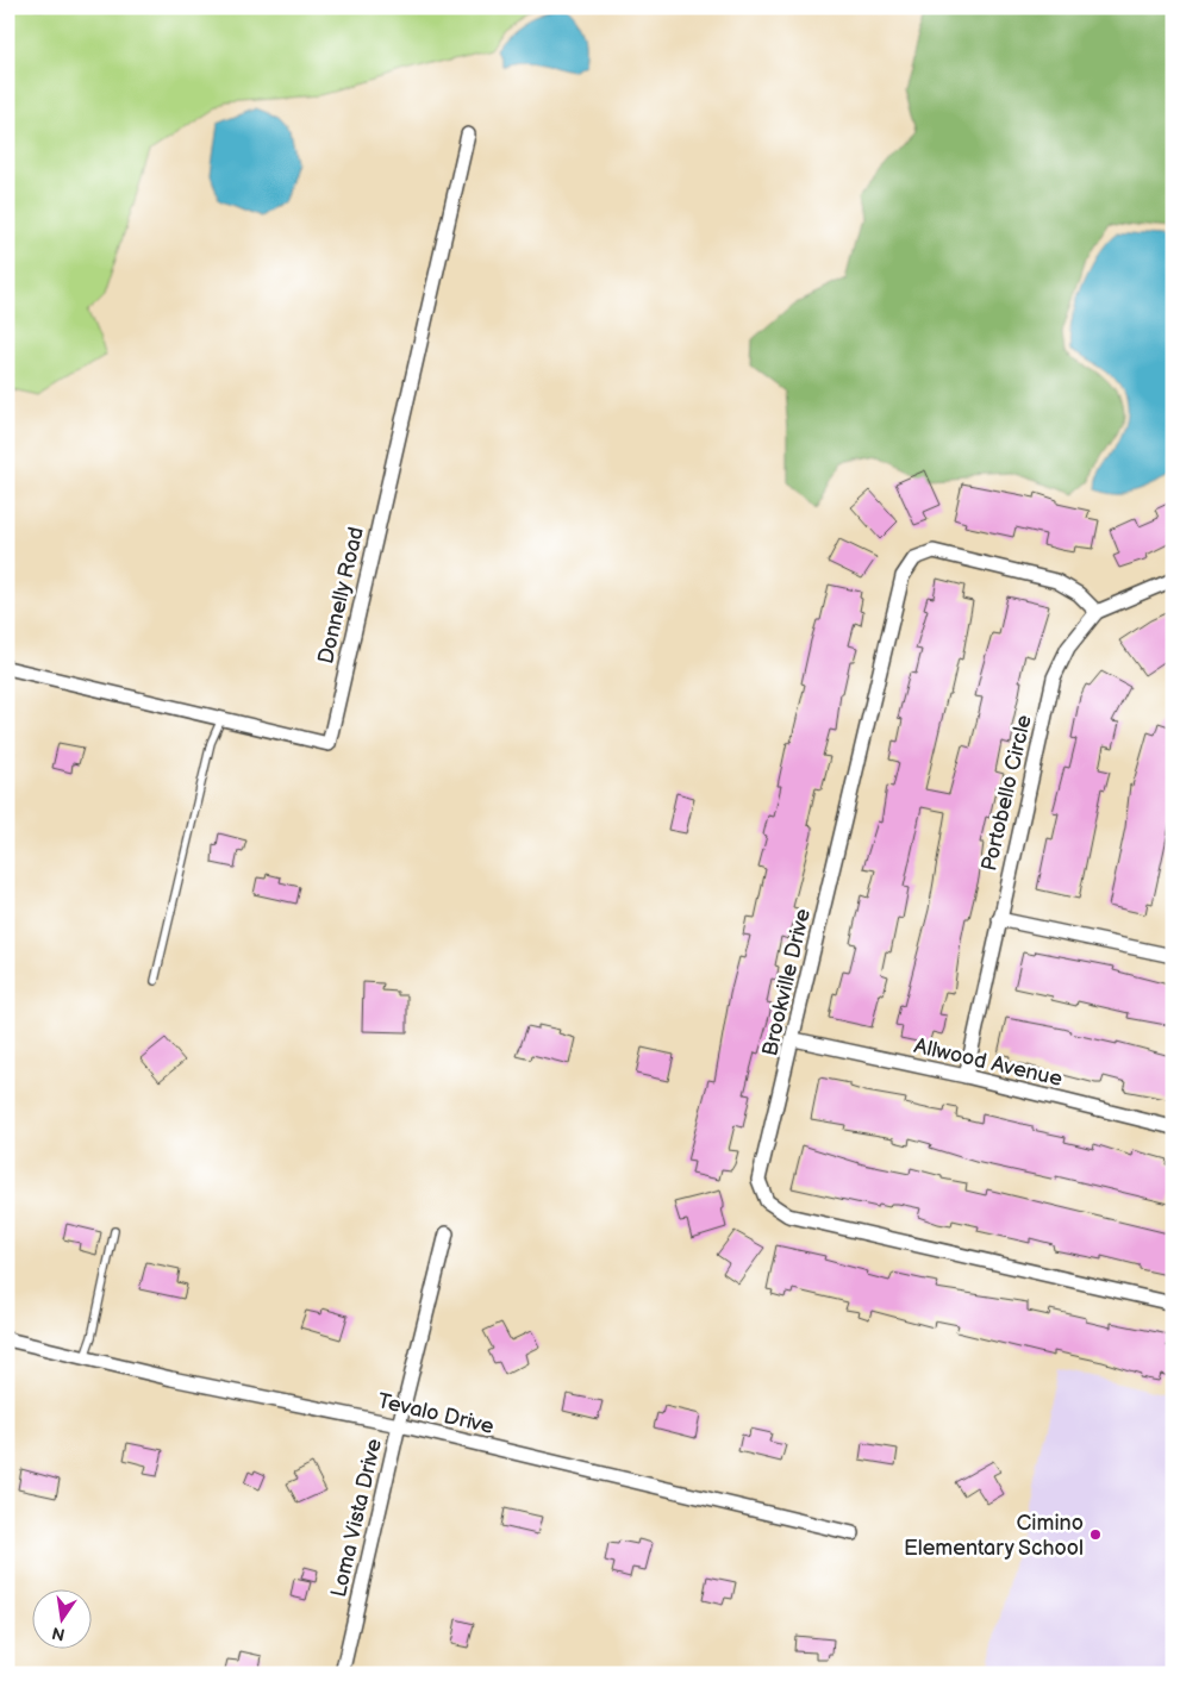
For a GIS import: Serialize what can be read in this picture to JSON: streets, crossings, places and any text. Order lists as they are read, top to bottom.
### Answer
{
  "streets": {
    "street": [
      "Donnelly Road",
      "Portobello Circle",
      "Brookville Drive",
      "Allwood Avenue",
      "Tevalo Drive",
      "Loma Vista Drive"
    ]
  },
  "crossings": [
    ["Portobello Circle", "Brookville Drive"],
    ["Portobello Circle", "Allwood Avenue"],
    ["Brookville Drive", "Allwood Avenue"],
    ["Tevalo Drive", "Loma Vista Drive"]
  ],
  "places": ["Cimino Elementary School"],
  "north": "bottom"
}
